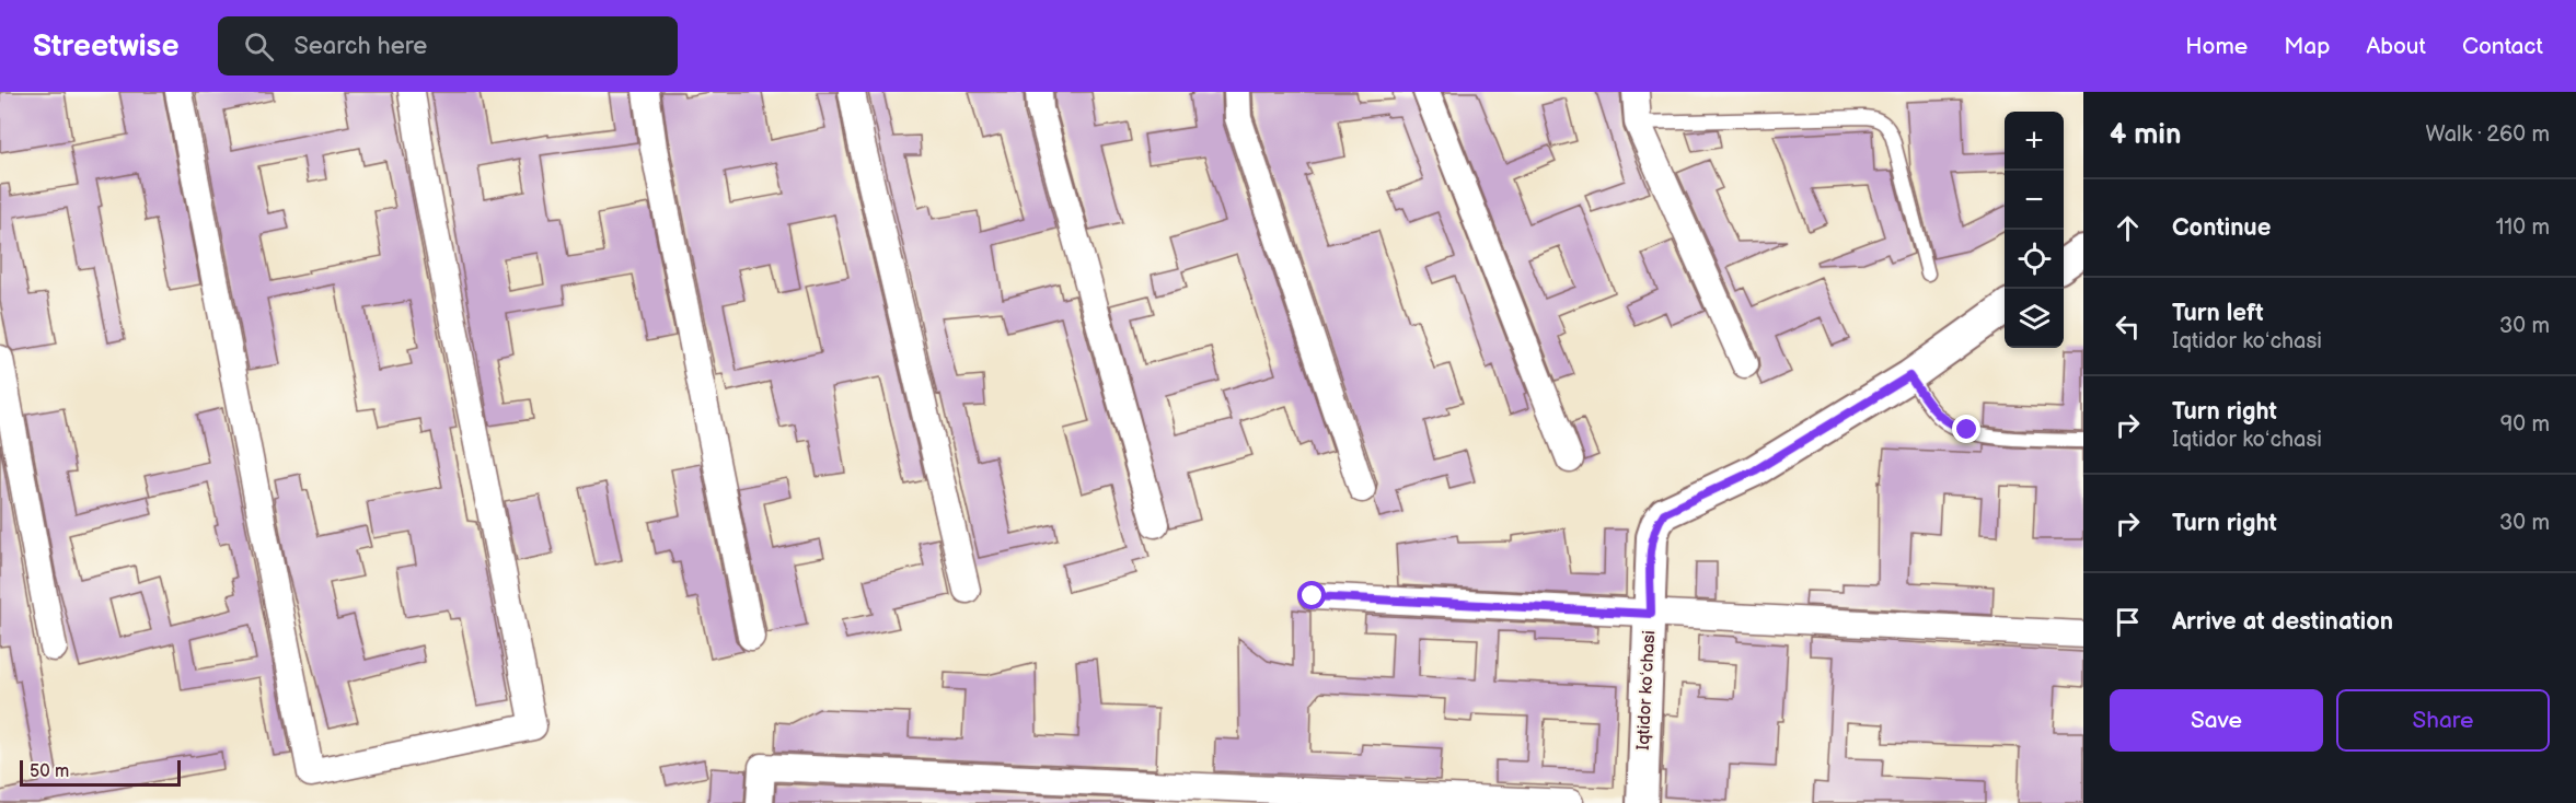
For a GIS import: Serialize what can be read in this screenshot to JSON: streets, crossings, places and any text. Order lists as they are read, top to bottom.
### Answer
{
  "streets": {
    "street": ["Iqtidor koʻchasi"]
  },
  "scale_bar": "50 m",
  "page": {
    "header": "Streetwise",
    "search": "Search here",
    "nav": [
      "Home",
      "Map",
      "About",
      "Contact"
    ],
    "heading": ["4 min", "Walk · 260 m"],
    "map_buttons": ["+", "−"],
    "list": [
      ["Continue", "110 m"],
      ["Turn left", "Iqtidor koʻchasi", "30 m"],
      ["Turn right", "Iqtidor koʻchasi", "90 m"],
      ["Turn right", "30 m"],
      "Arrive at destination"
    ],
    "buttons": ["Save", "Share"],
    "scale": "50 m"
  }
}
